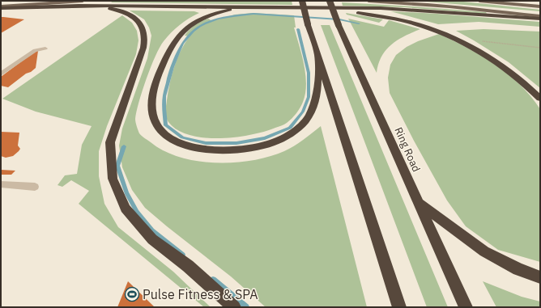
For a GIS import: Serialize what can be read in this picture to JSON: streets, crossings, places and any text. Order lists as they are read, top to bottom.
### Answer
{
  "streets": {
    "highway": ["Ring Road"]
  },
  "places": {
    "sports": ["Pulse Fitness & SPA"]
  }
}
